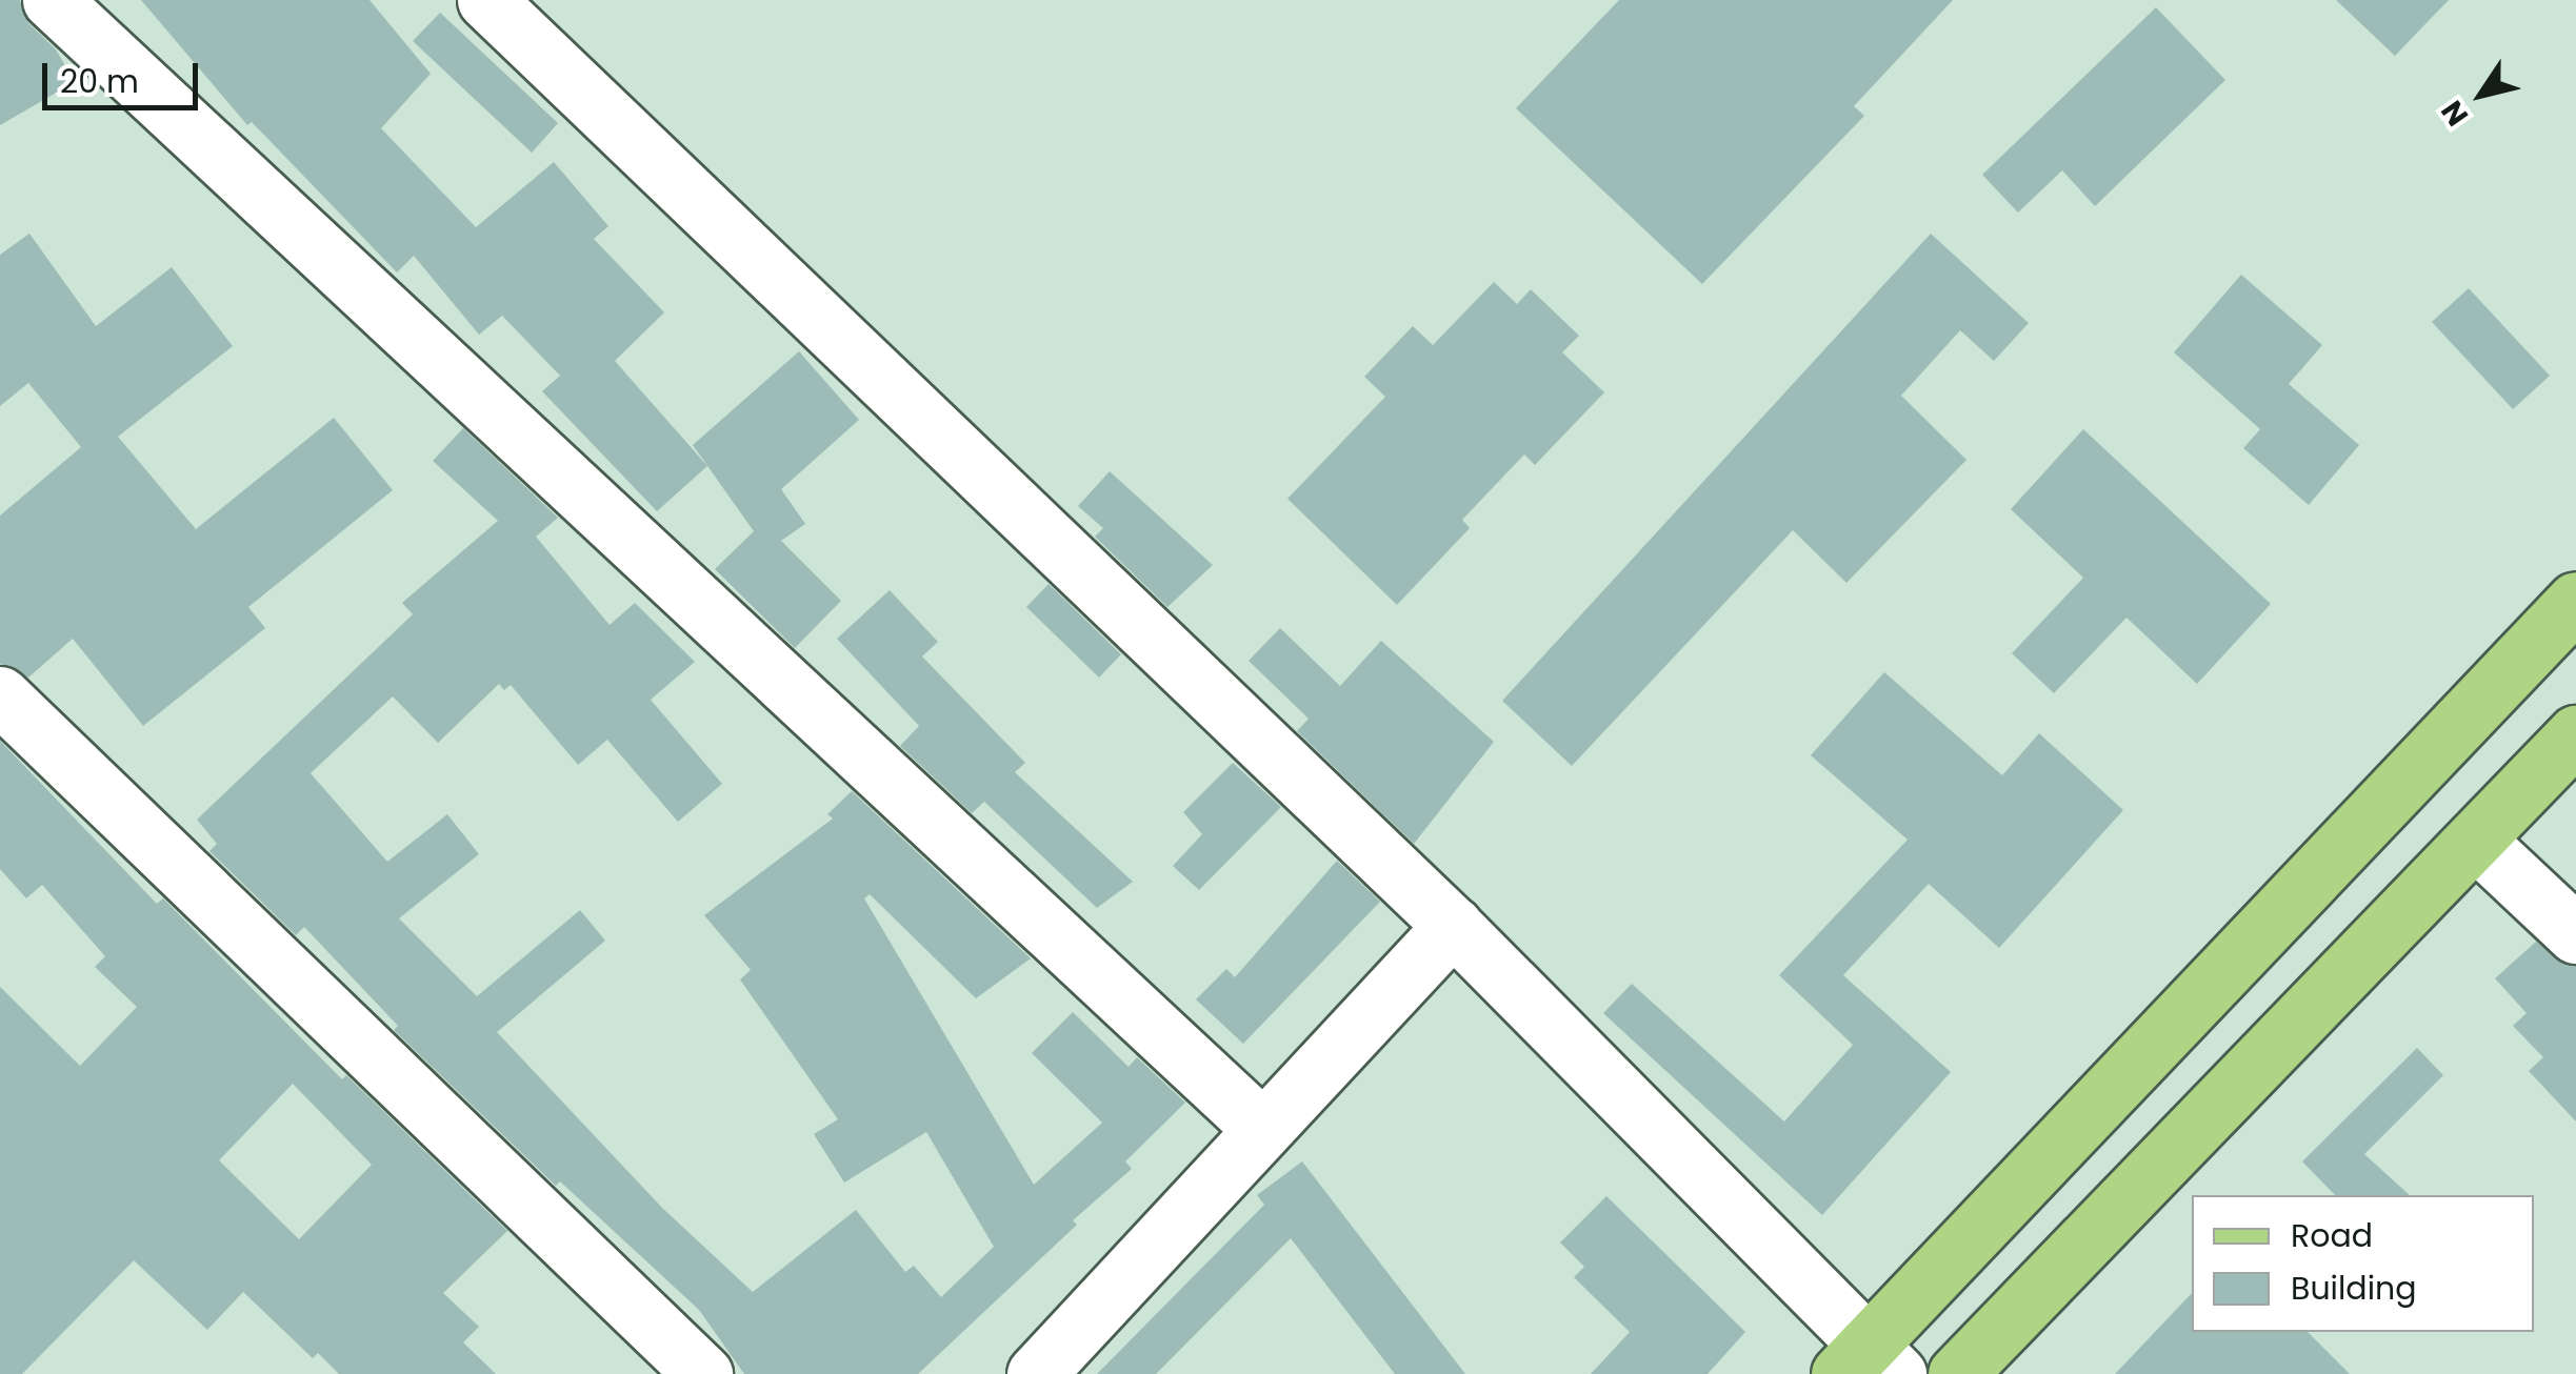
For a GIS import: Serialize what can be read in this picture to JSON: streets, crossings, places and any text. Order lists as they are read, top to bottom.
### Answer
{
  "legend": ["Road", "Building"],
  "scale_bar": "20 m",
  "north": "bottom left"
}
